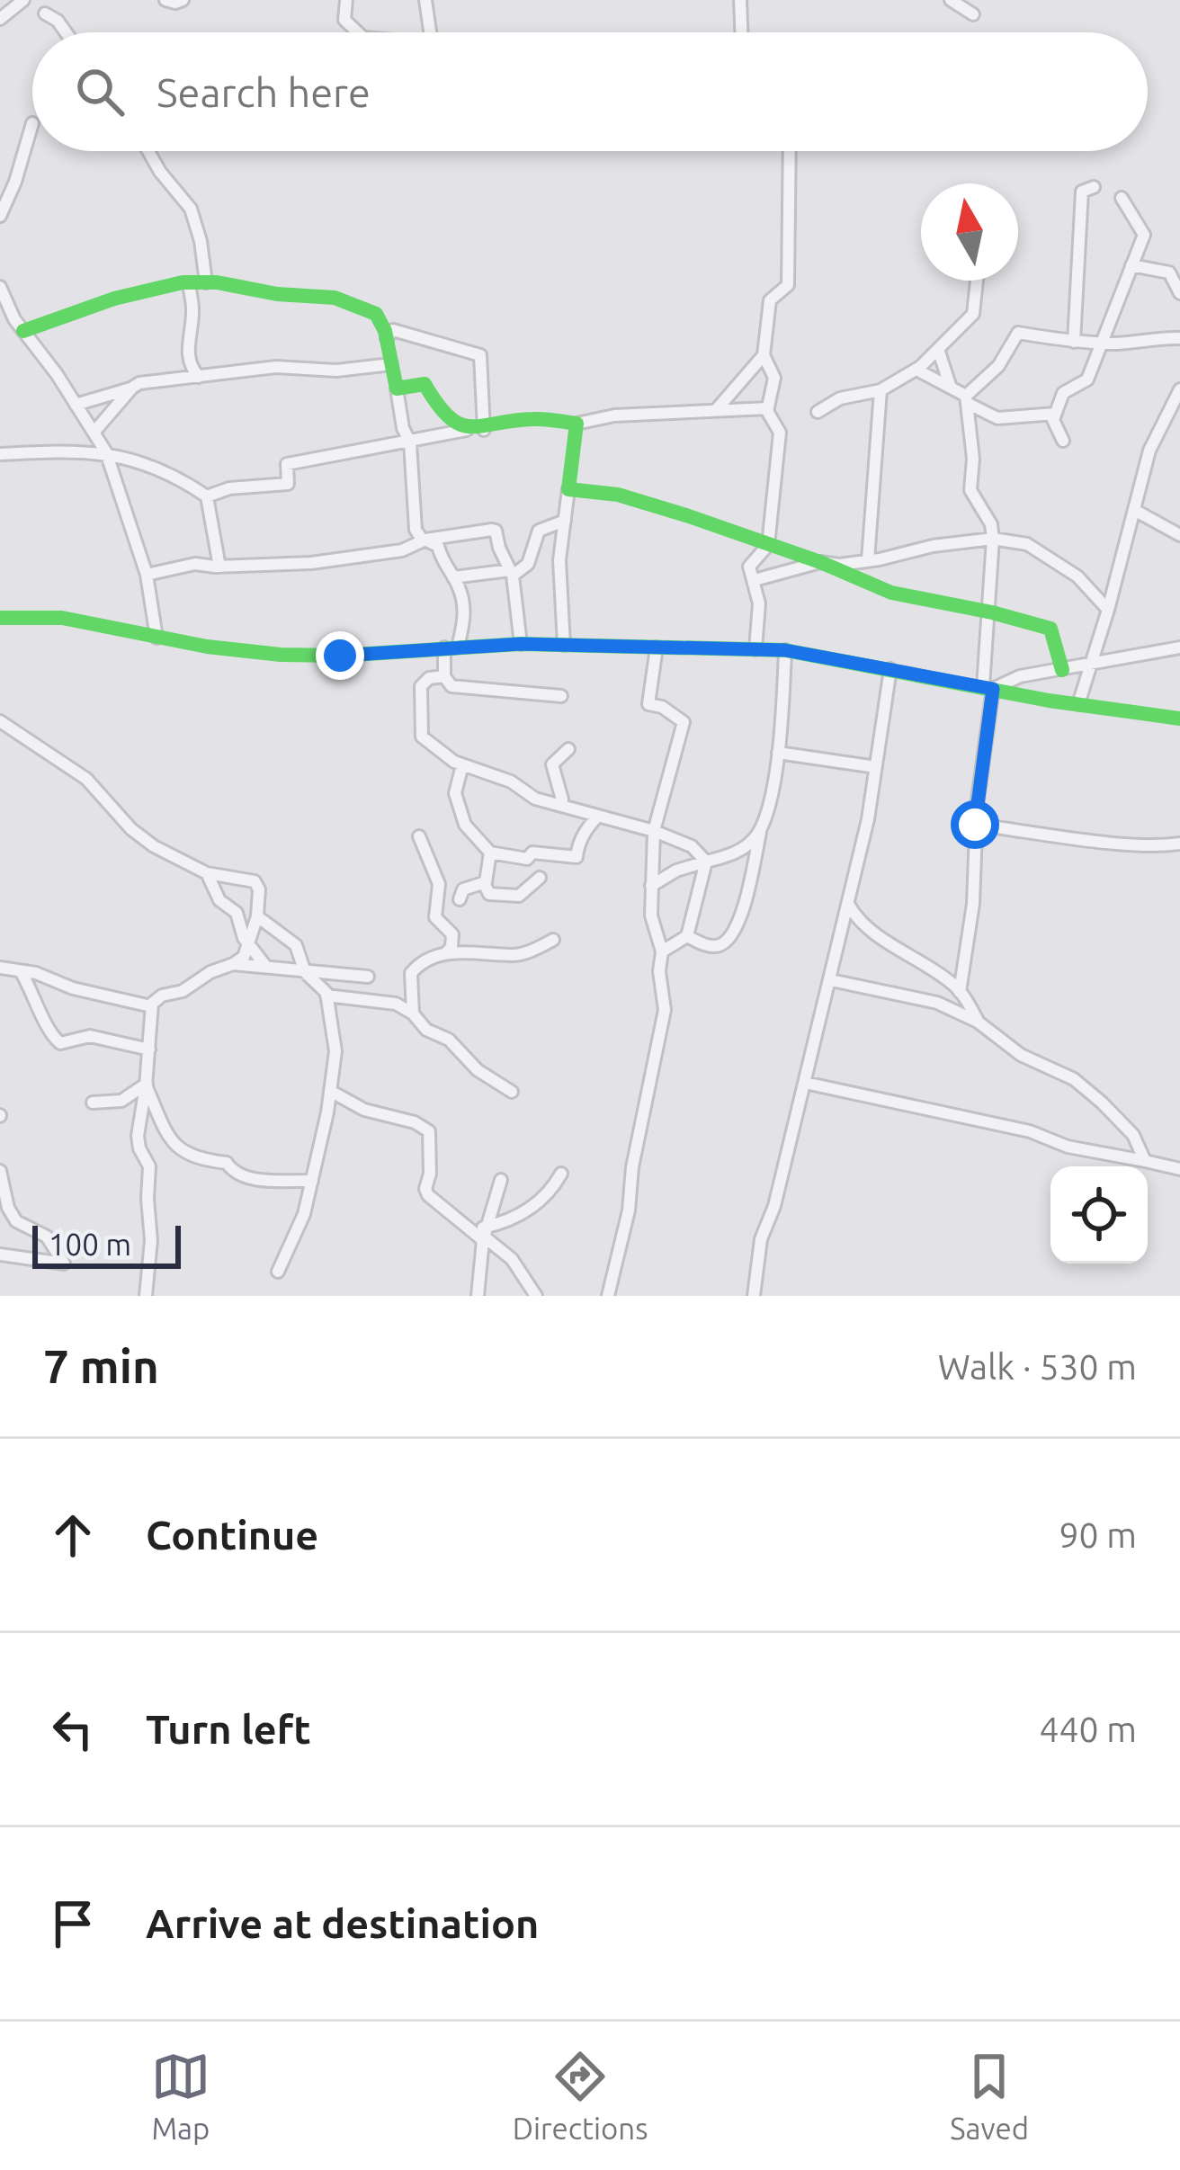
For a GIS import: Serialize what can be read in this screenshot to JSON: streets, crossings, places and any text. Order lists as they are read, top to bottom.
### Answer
{
  "scale_bar": "100 m",
  "north": "top",
  "page": {
    "search": "Search here",
    "scale": "100 m",
    "heading": ["7 min", "Walk · 530 m"],
    "list": [
      ["Continue", "90 m"],
      ["Turn left", "440 m"],
      "Arrive at destination"
    ],
    "nav": ["Map", "Directions", "Saved"]
  }
}
